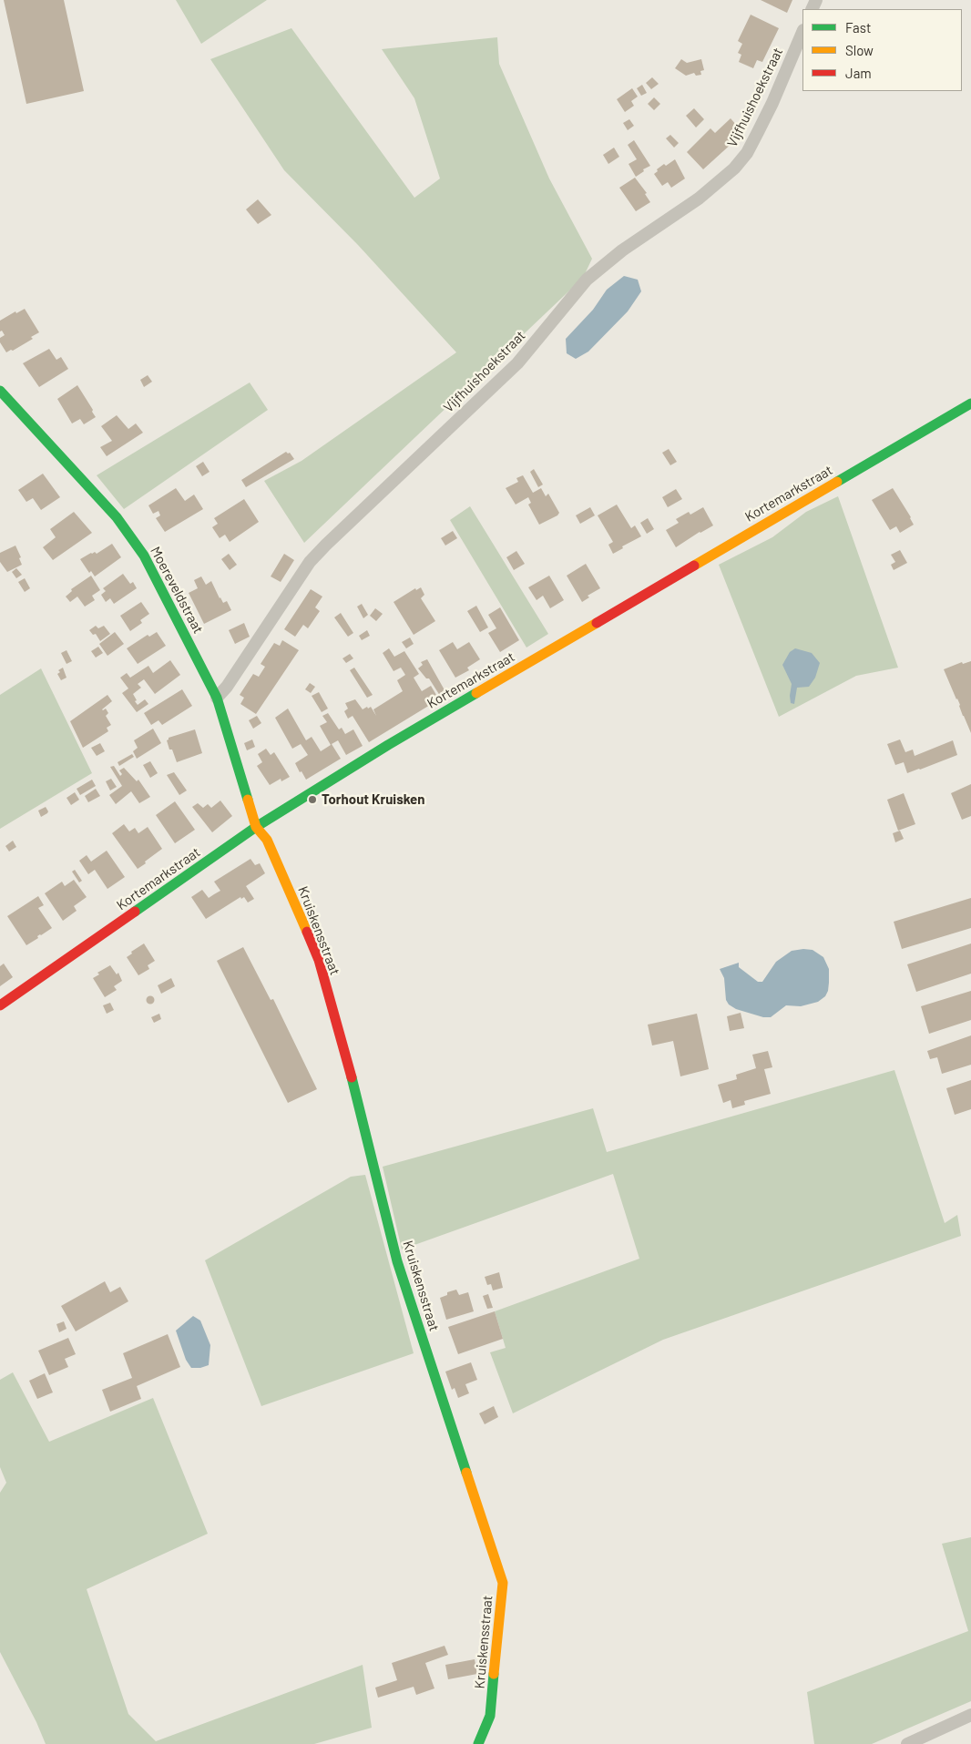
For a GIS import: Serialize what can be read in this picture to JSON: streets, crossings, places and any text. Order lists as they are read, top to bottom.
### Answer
{
  "streets": {
    "street": [
      "Vijfhuishoekstraat",
      "Kortemarkstraat",
      "Moereveldstraat",
      "Kruiskensstraat"
    ]
  },
  "crossings": [
    ["Vijfhuishoekstraat", "Moereveldstraat"],
    ["Kortemarkstraat", "Moereveldstraat"],
    ["Moereveldstraat", "Kruiskensstraat"]
  ],
  "places": ["Torhout Kruisken"],
  "legend": ["Fast", "Slow", "Jam"]
}
